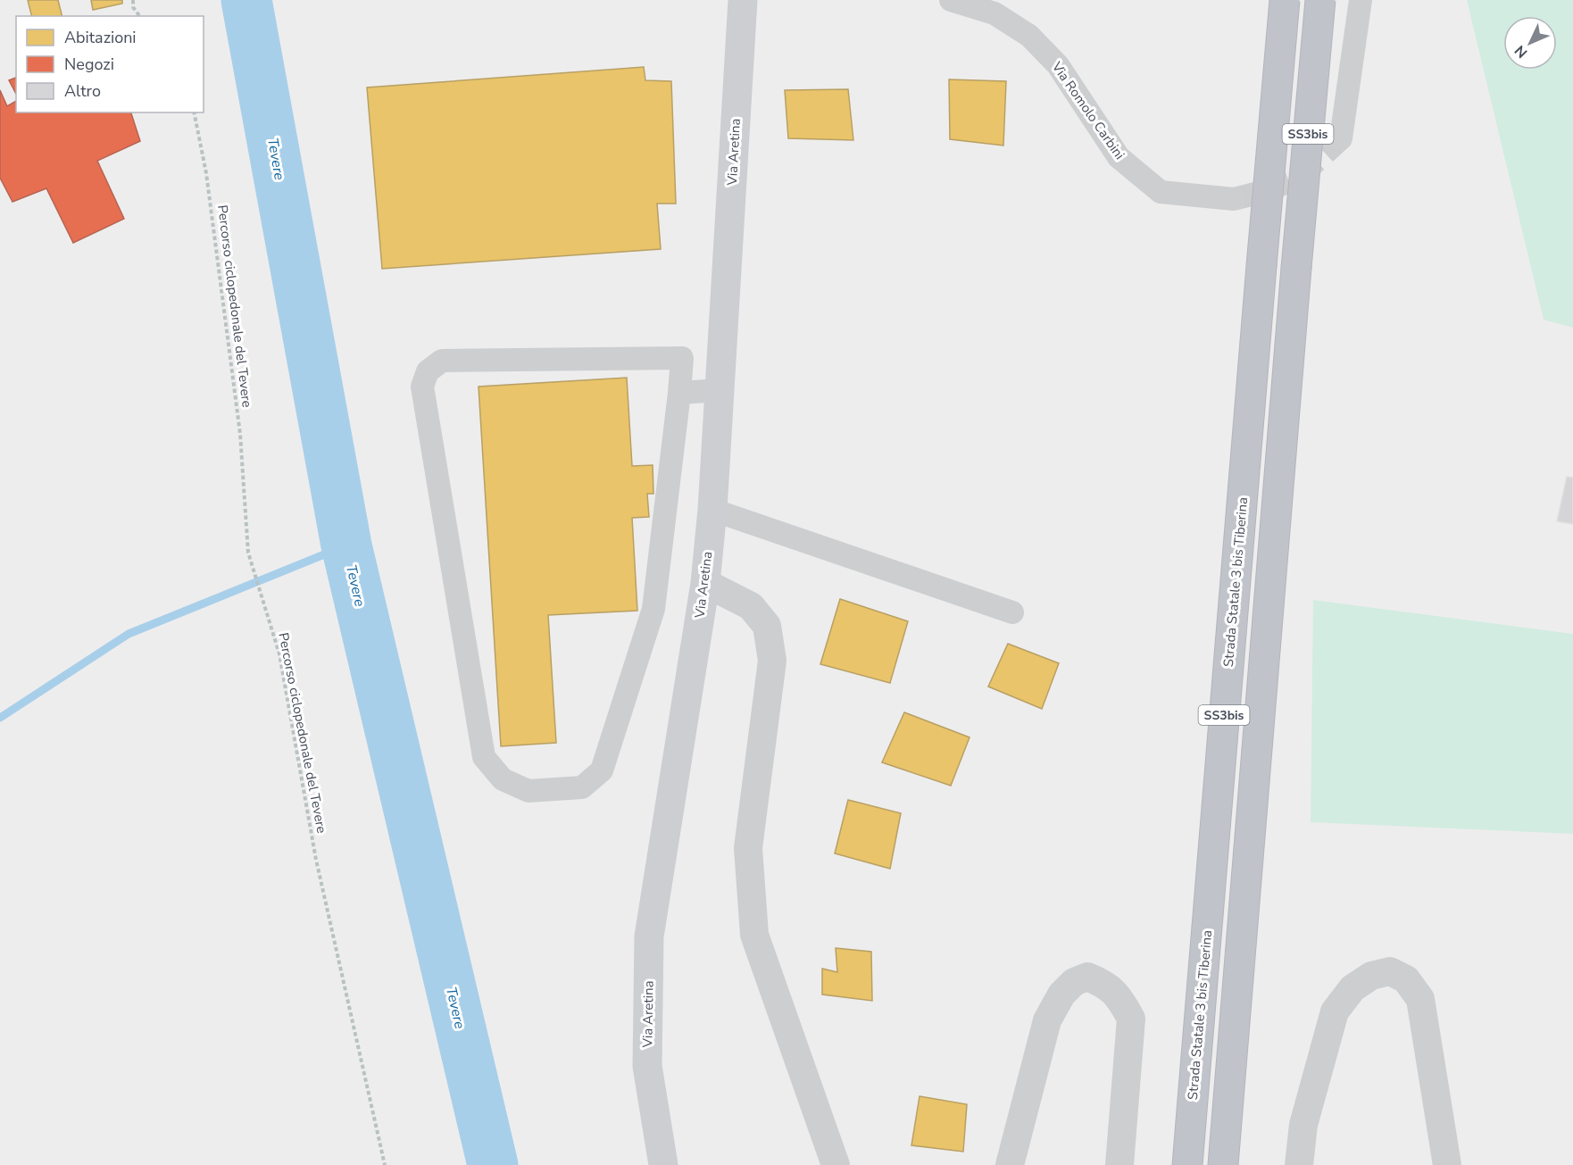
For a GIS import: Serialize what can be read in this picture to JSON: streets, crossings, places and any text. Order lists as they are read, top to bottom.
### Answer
{
  "streets": {
    "highway": ["SS3bis", "Strada Statale 3 bis Tiberina"],
    "main road": ["Via Aretina"],
    "street": ["Via Romolo Carbini"],
    "path": ["Percorso ciclopedonale del Tevere"]
  },
  "water": ["Tevere"],
  "legend": ["Abitazioni", "Negozi", "Altro"],
  "north": "bottom left"
}
